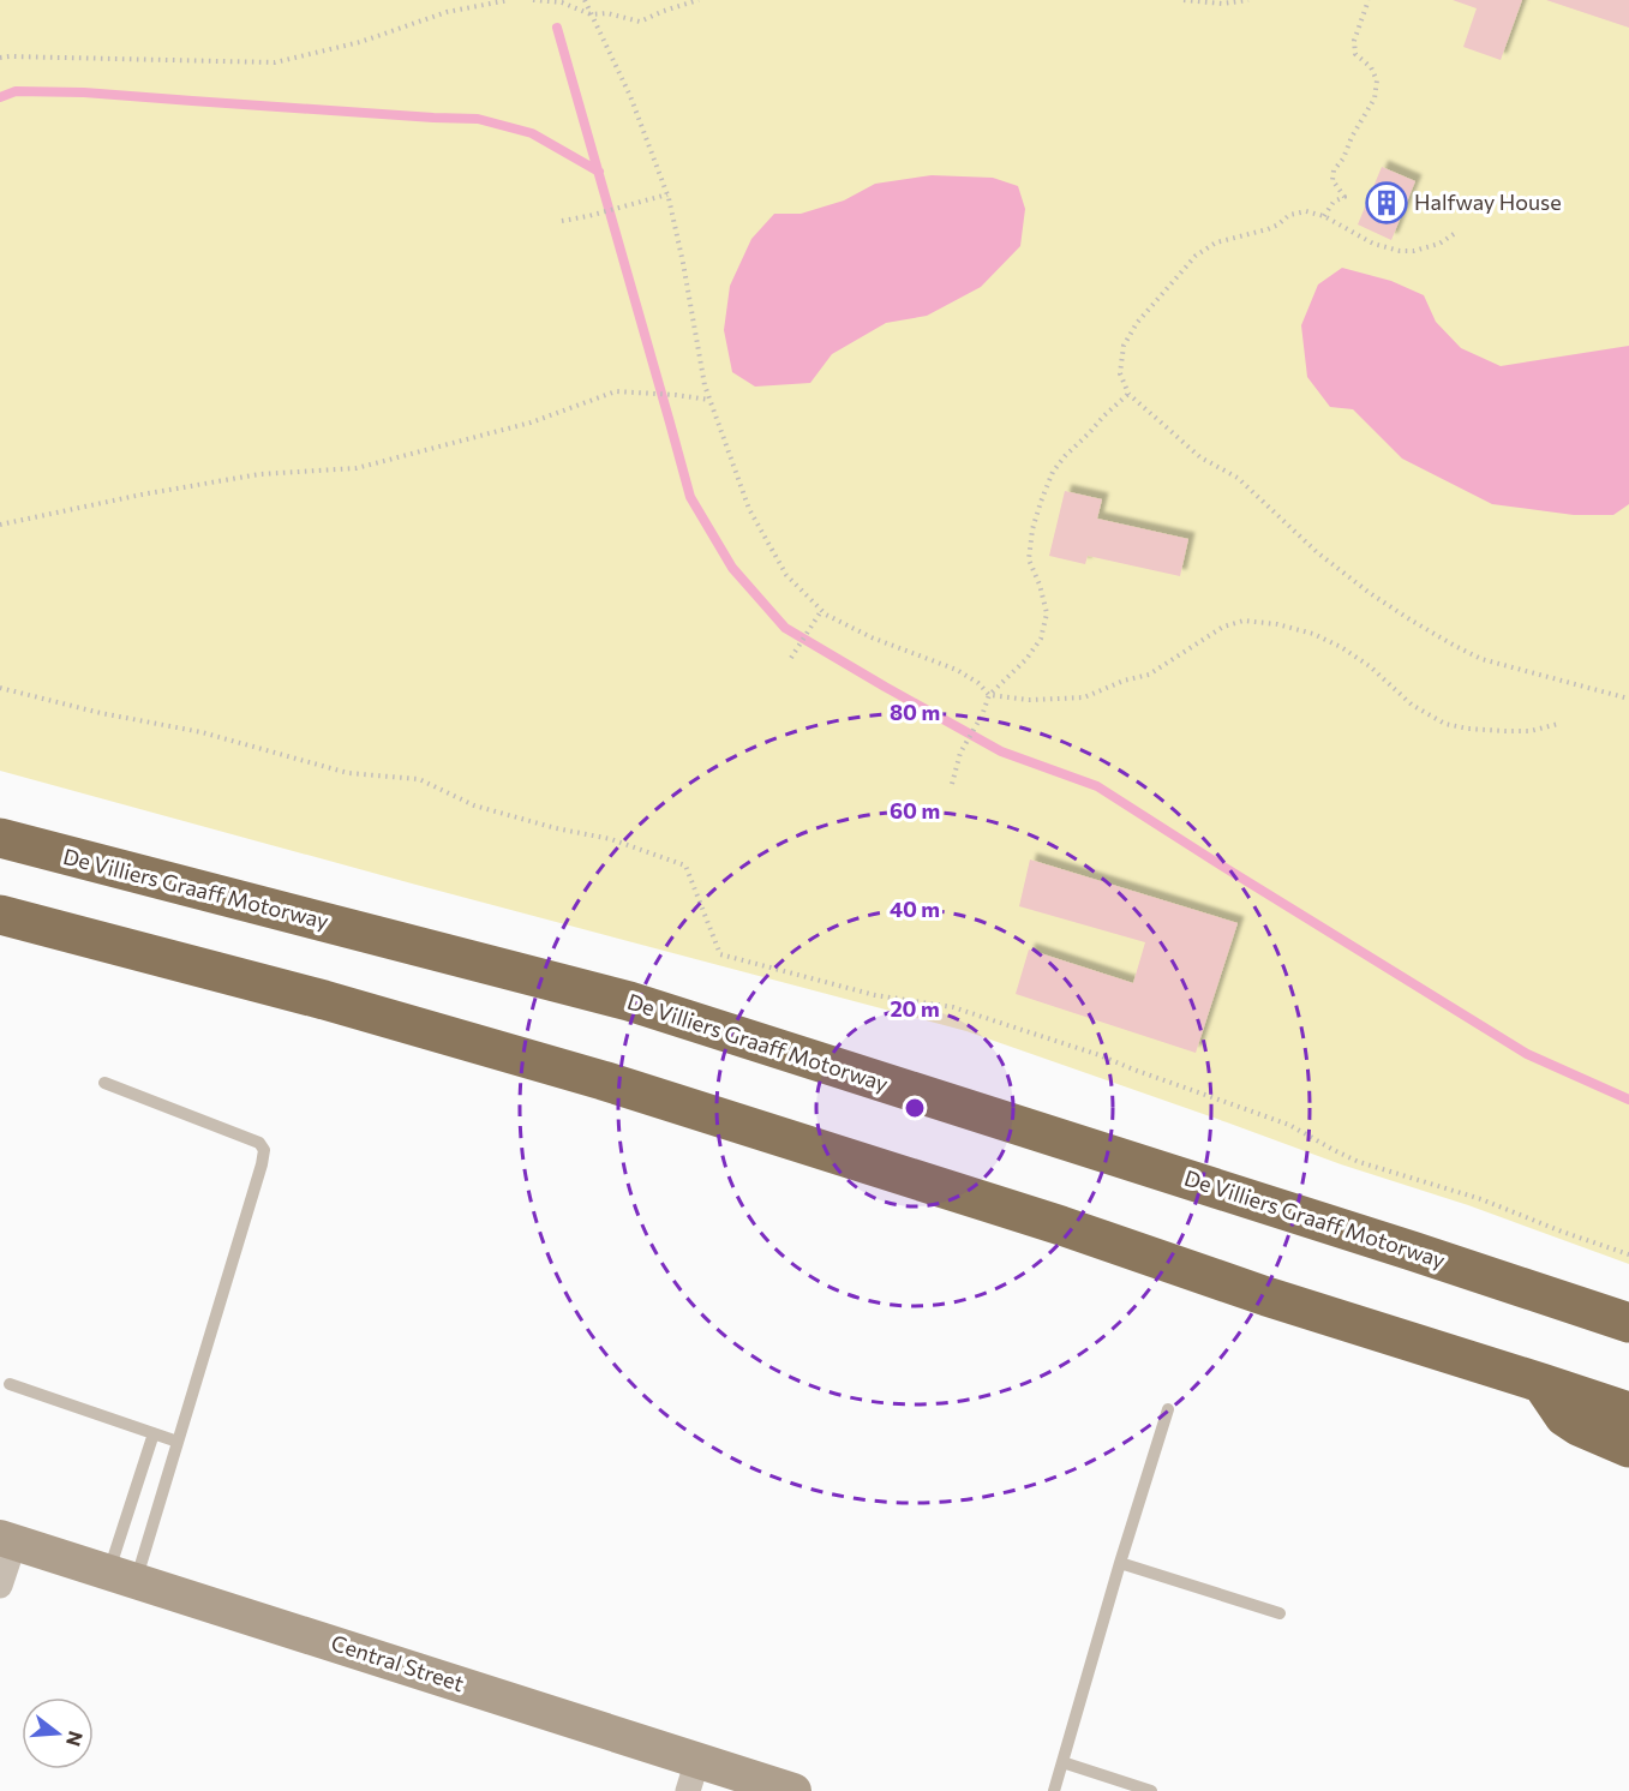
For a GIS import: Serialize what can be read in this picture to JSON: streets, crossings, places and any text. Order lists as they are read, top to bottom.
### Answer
{
  "streets": {
    "highway": ["De Villiers Graaff Motorway"],
    "main road": ["Central Street"]
  },
  "places": {
    "building": ["Halfway House"]
  },
  "north": "right",
  "rings": [
    "80 m",
    "60 m",
    "40 m",
    "20 m"
  ]
}
